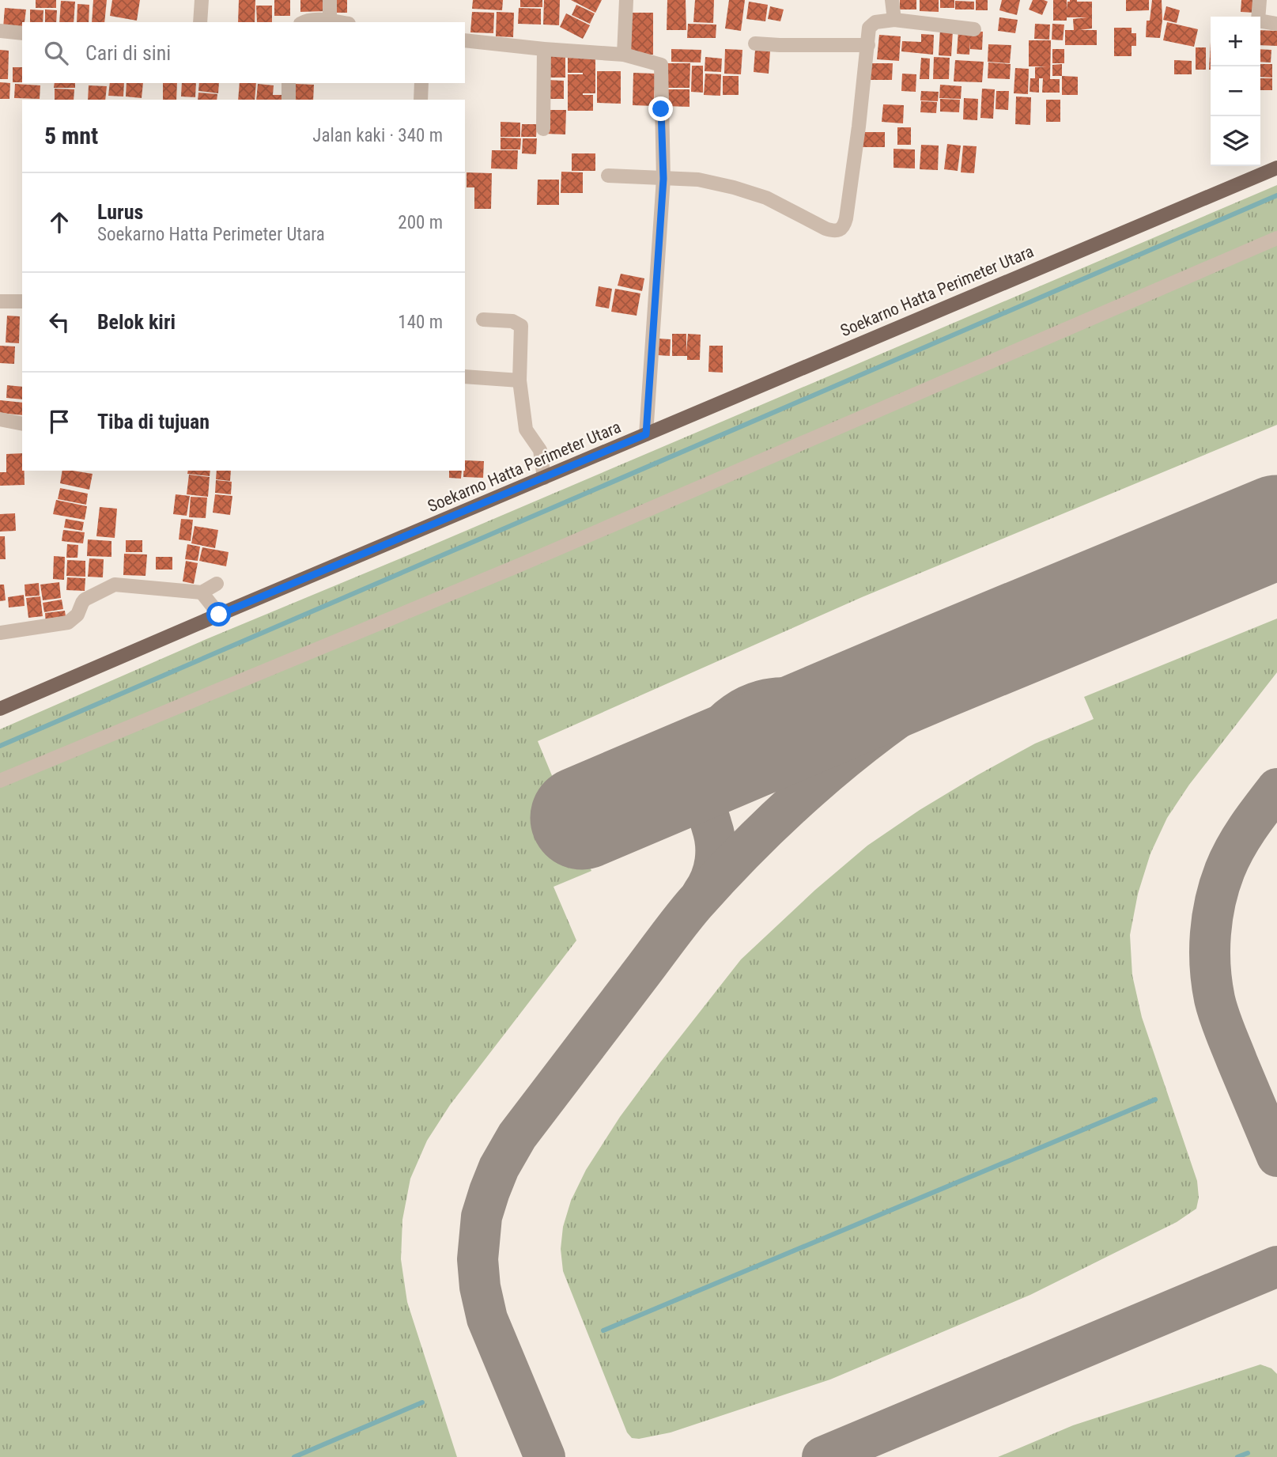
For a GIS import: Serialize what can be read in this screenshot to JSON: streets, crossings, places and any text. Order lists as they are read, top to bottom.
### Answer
{
  "streets": {
    "main road": ["Soekarno Hatta Perimeter Utara"]
  },
  "page": {
    "map_buttons": ["+", "−"],
    "search": "Cari di sini",
    "heading": ["5 mnt", "Jalan kaki · 340 m"],
    "list": [
      ["Lurus", "Soekarno Hatta Perimeter Utara", "200 m"],
      ["Belok kiri", "140 m"],
      "Tiba di tujuan"
    ]
  }
}
